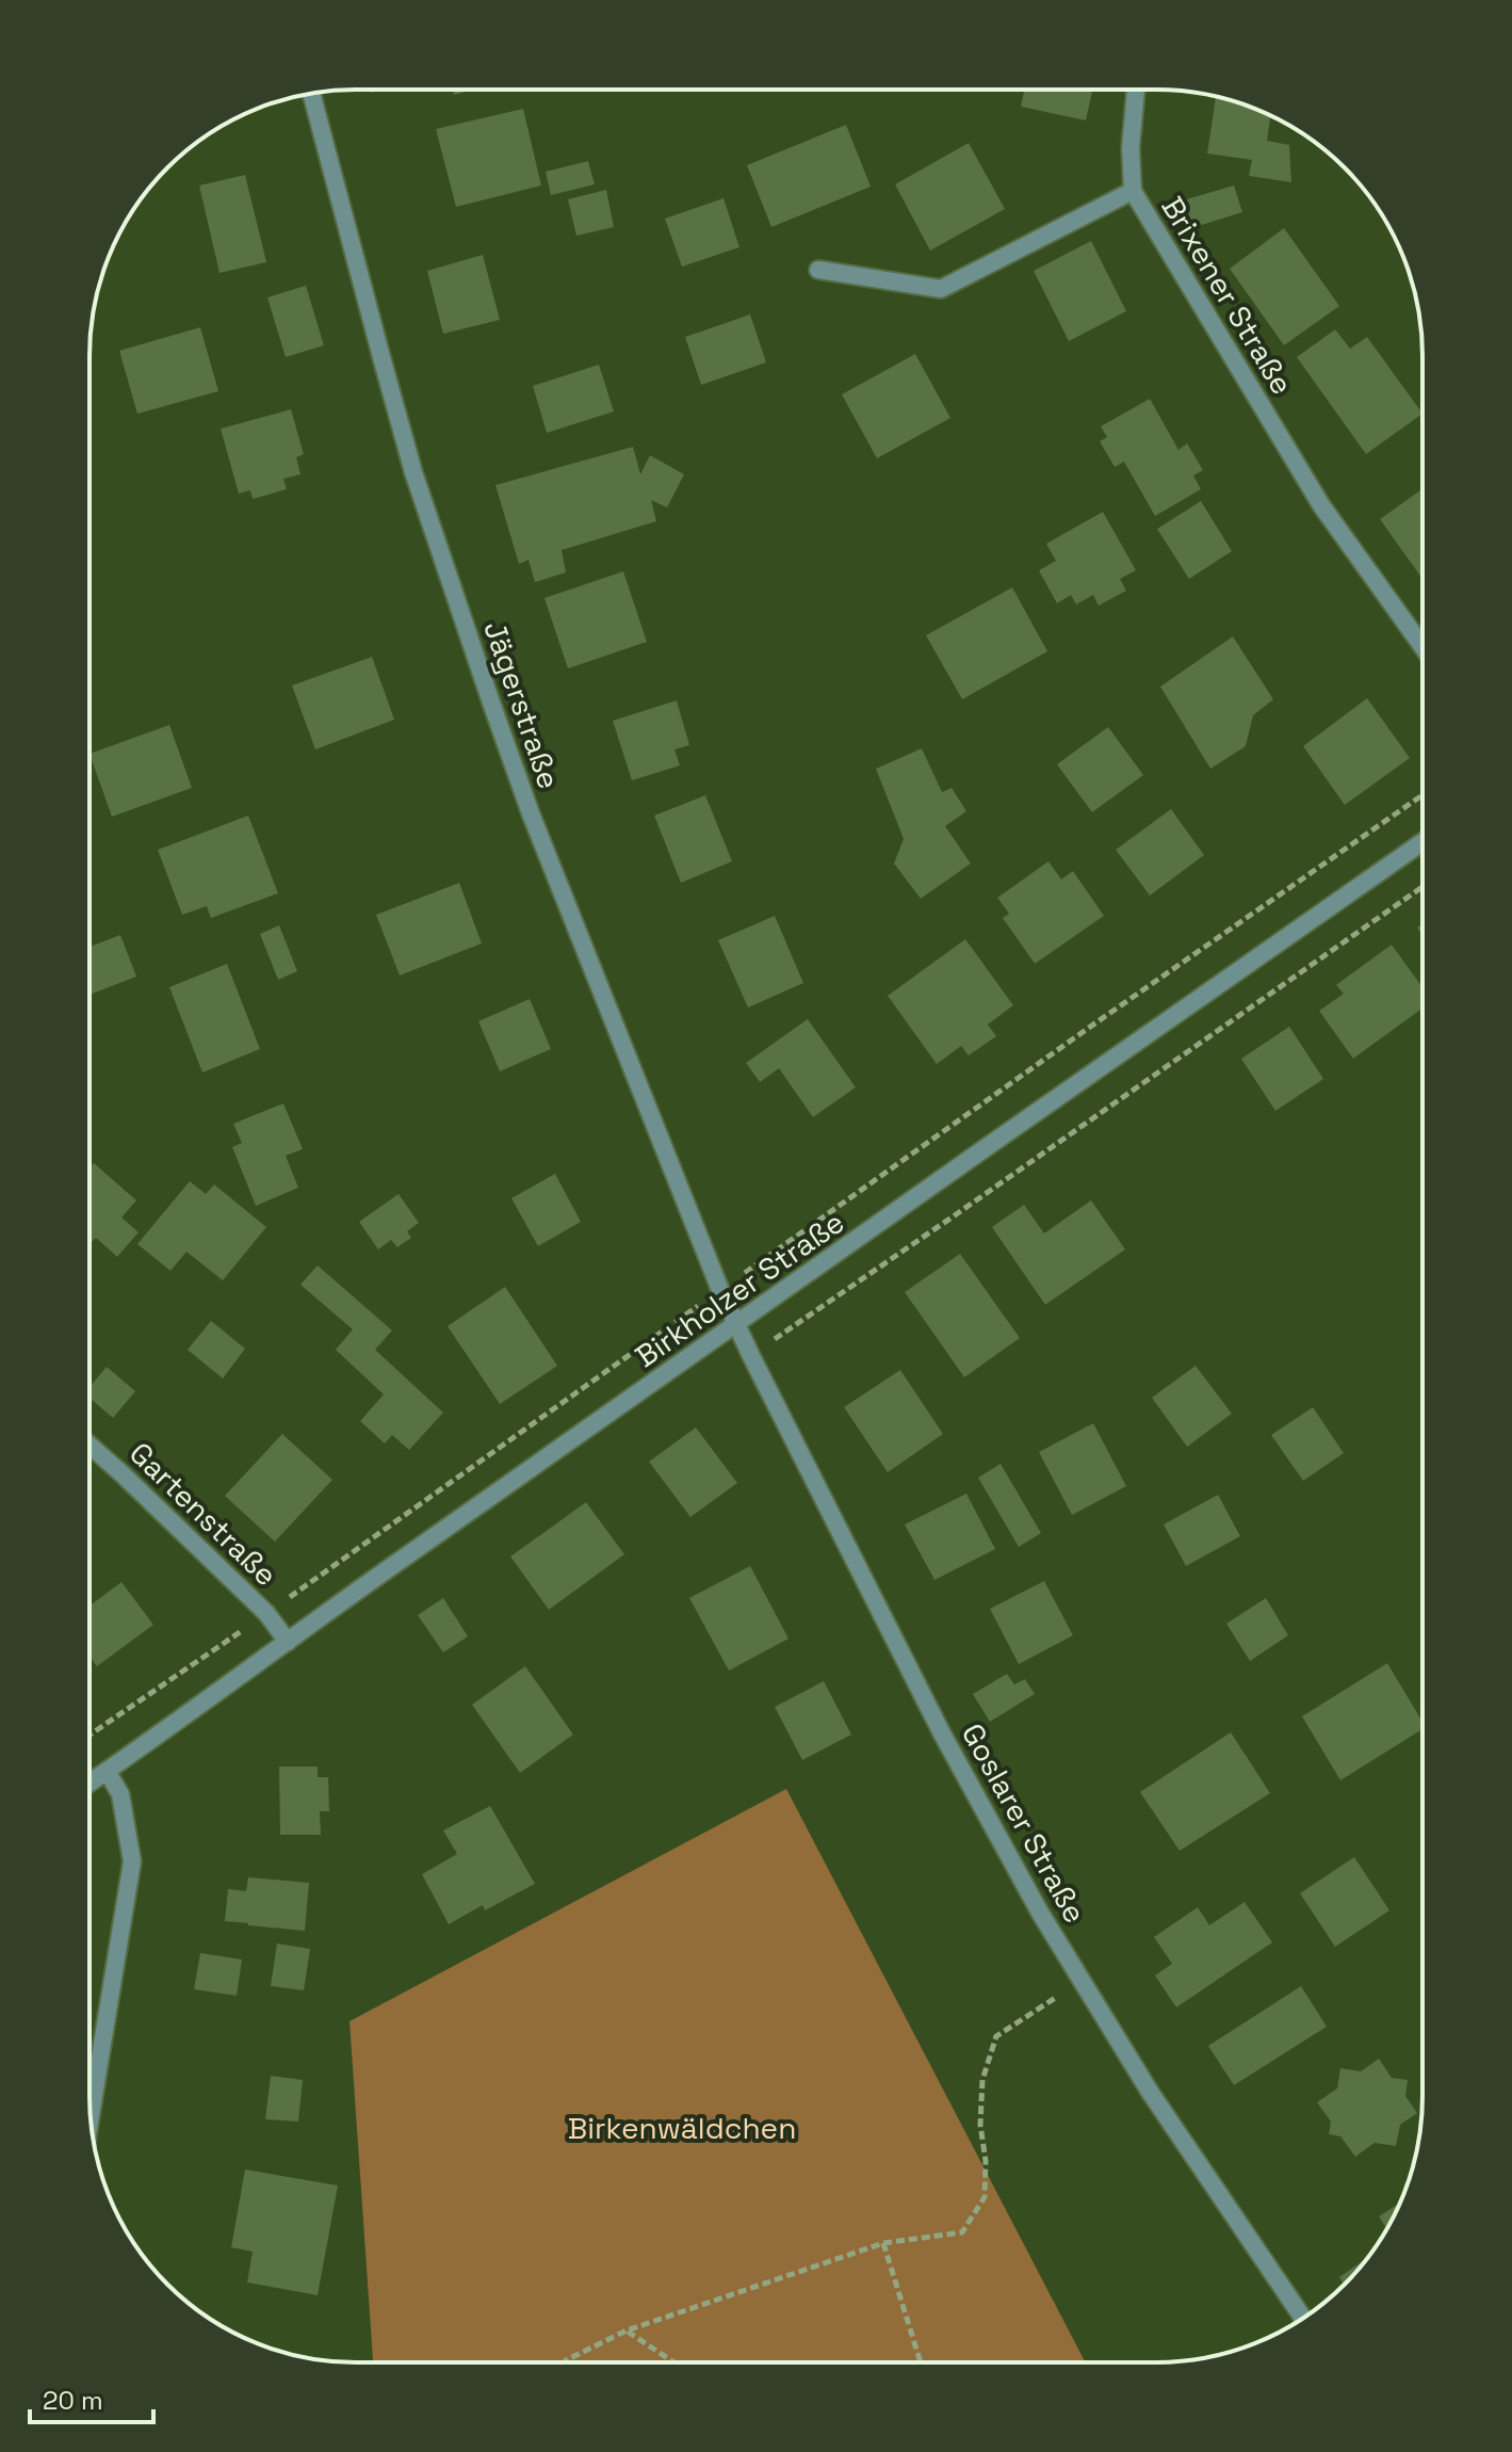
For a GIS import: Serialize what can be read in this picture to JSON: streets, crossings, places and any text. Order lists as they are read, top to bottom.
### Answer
{
  "streets": {
    "street": [
      "Brixener Straße",
      "Jägerstraße",
      "Birkholzer Straße",
      "Gartenstraße",
      "Goslarer Straße"
    ]
  },
  "crossings": [
    ["Jägerstraße", "Birkholzer Straße"],
    ["Jägerstraße", "Goslarer Straße"],
    ["Birkholzer Straße", "Gartenstraße"],
    ["Birkholzer Straße", "Goslarer Straße"]
  ],
  "parks": ["Birkenwäldchen"],
  "scale_bar": "20 m"
}
